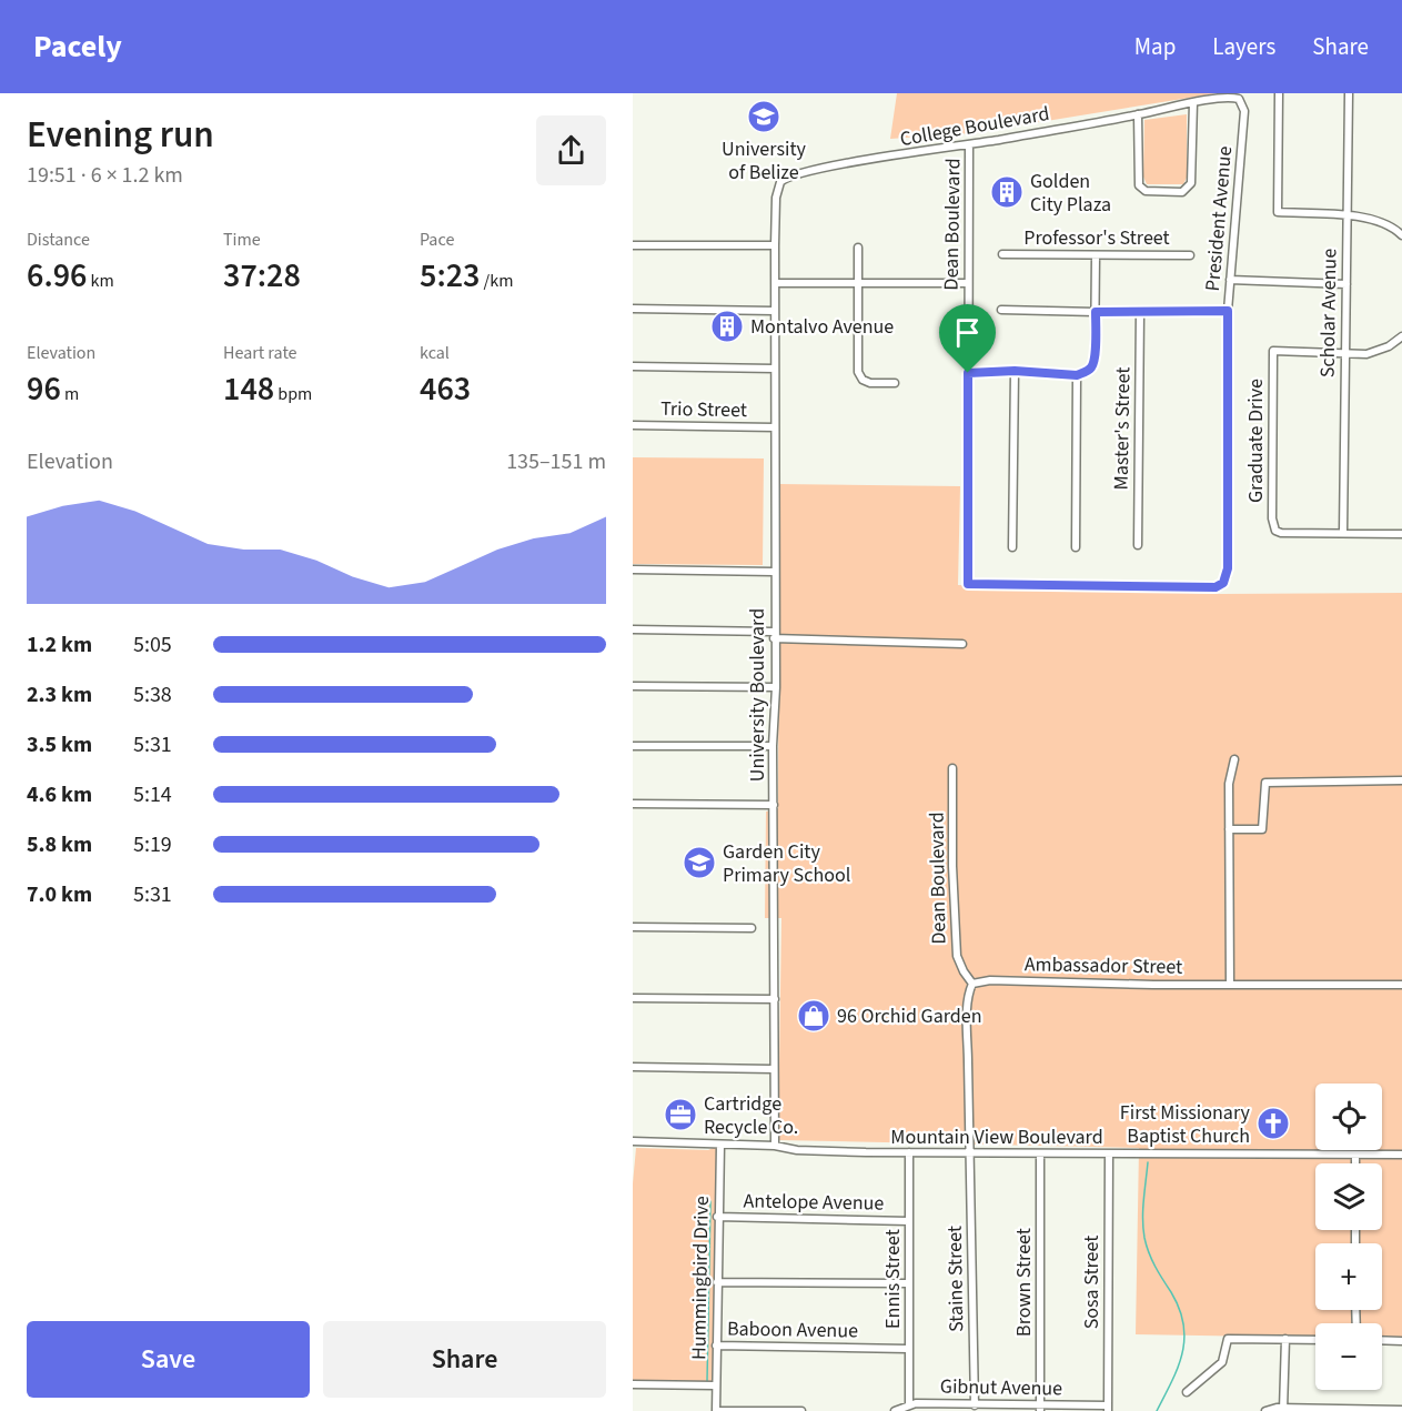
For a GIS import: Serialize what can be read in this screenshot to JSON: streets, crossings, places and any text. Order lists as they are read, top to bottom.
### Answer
{
  "streets": {
    "street": [
      "College Boulevard",
      "President Avenue",
      "Dean Boulevard",
      "Professor's Street",
      "Scholar Avenue",
      "Trio Street",
      "Master's Street",
      "Graduate Drive",
      "University Boulevard",
      "Ambassador Street",
      "Mountain View Boulevard",
      "Antelope Avenue",
      "Hummingbird Drive",
      "Ennis Street",
      "Staine Street",
      "Brown Street",
      "Sosa Street",
      "Baboon Avenue",
      "Gibnut Avenue"
    ]
  },
  "crossings": [
    ["College Boulevard", "President Avenue"],
    ["College Boulevard", "Dean Boulevard"],
    ["College Boulevard", "University Boulevard"],
    ["President Avenue", "Dean Boulevard"],
    ["Dean Boulevard", "Ambassador Street"],
    ["Scholar Avenue", "Graduate Drive"],
    ["Trio Street", "University Boulevard"],
    ["University Boulevard", "Mountain View Boulevard"],
    ["Mountain View Boulevard", "Hummingbird Drive"],
    ["Mountain View Boulevard", "Ennis Street"],
    ["Mountain View Boulevard", "Staine Street"],
    ["Mountain View Boulevard", "Brown Street"],
    ["Mountain View Boulevard", "Sosa Street"],
    ["Antelope Avenue", "Hummingbird Drive"],
    ["Antelope Avenue", "Ennis Street"],
    ["Hummingbird Drive", "Baboon Avenue"],
    ["Ennis Street", "Baboon Avenue"],
    ["Ennis Street", "Gibnut Avenue"],
    ["Staine Street", "Gibnut Avenue"],
    ["Brown Street", "Gibnut Avenue"],
    ["Sosa Street", "Gibnut Avenue"]
  ],
  "places": {
    "school or university": ["University of Belize", "Garden City Primary School"],
    "building": ["Golden City Plaza", "Montalvo Avenue"],
    "shop": ["96 Orchid Garden"],
    "office": ["Cartridge Recycle Co."],
    "church": ["First Missionary Baptist Church"]
  },
  "page": {
    "header": "Pacely",
    "nav": ["Map", "Layers", "Share"],
    "heading": ["Evening run", "19:51 · 6 × 1.2 km"],
    "stats": [
      ["Distance", "6.96 km"],
      ["Time", "37:28"],
      ["Pace", "5:23 /km"],
      ["Elevation", "96 m"],
      ["Heart rate", "148 bpm"],
      ["kcal", "463"]
    ],
    "chart": ["Elevation", "135–151 m"],
    "list": [
      {
        "name": "1.2 km",
        "note": "5:05"
      },
      {
        "name": "2.3 km",
        "note": "5:38"
      },
      {
        "name": "3.5 km",
        "note": "5:31"
      },
      {
        "name": "4.6 km",
        "note": "5:14"
      },
      {
        "name": "5.8 km",
        "note": "5:19"
      },
      {
        "name": "7.0 km",
        "note": "5:31"
      }
    ],
    "map_buttons": ["+", "−"],
    "buttons": ["Save", "Share"]
  }
}
